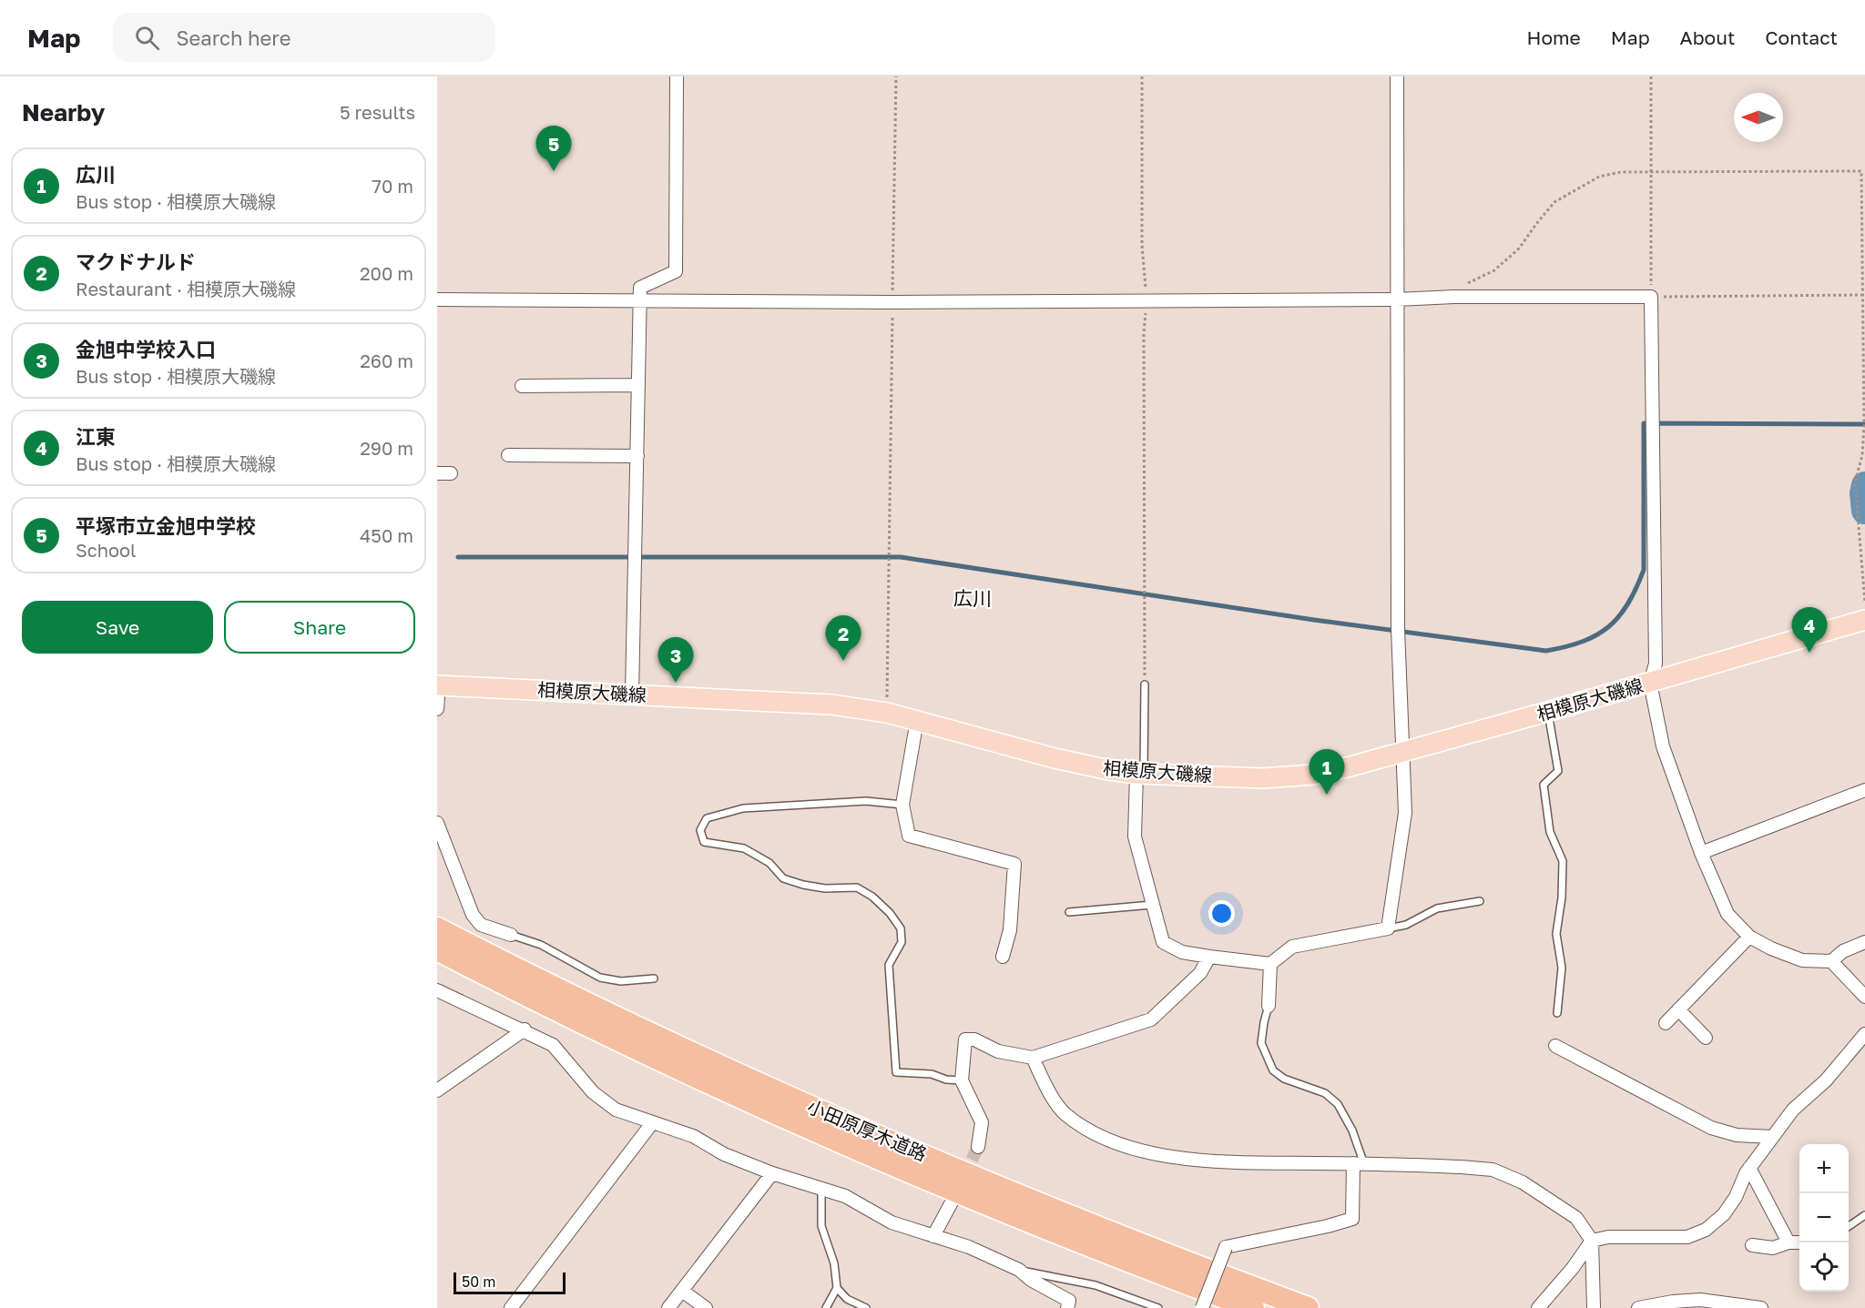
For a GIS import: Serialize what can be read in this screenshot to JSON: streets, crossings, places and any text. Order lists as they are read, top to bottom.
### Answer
{
  "streets": {
    "highway": ["小田原厚木道路"],
    "main road": ["相模原大磯線"]
  },
  "districts": ["広川"],
  "scale_bar": "50 m",
  "north": "left",
  "page": {
    "header": "Map",
    "search": "Search here",
    "nav": [
      "Home",
      "Map",
      "About",
      "Contact"
    ],
    "heading": ["Nearby", "5 results"],
    "pins": [
      "5",
      "4",
      "2",
      "3",
      "1"
    ],
    "list": [
      {
        "mark": "1",
        "name": "広川",
        "note": "Bus stop · 相模原大磯線",
        "value": "70 m"
      },
      {
        "mark": "2",
        "name": "マクドナルド",
        "note": "Restaurant · 相模原大磯線",
        "value": "200 m"
      },
      {
        "mark": "3",
        "name": "金旭中学校入口",
        "note": "Bus stop · 相模原大磯線",
        "value": "260 m"
      },
      {
        "mark": "4",
        "name": "江東",
        "note": "Bus stop · 相模原大磯線",
        "value": "290 m"
      },
      {
        "mark": "5",
        "name": "平塚市立金旭中学校",
        "note": "School",
        "value": "450 m"
      }
    ],
    "buttons": ["Save", "Share"],
    "map_buttons": ["+", "−"],
    "scale": "50 m"
  }
}
